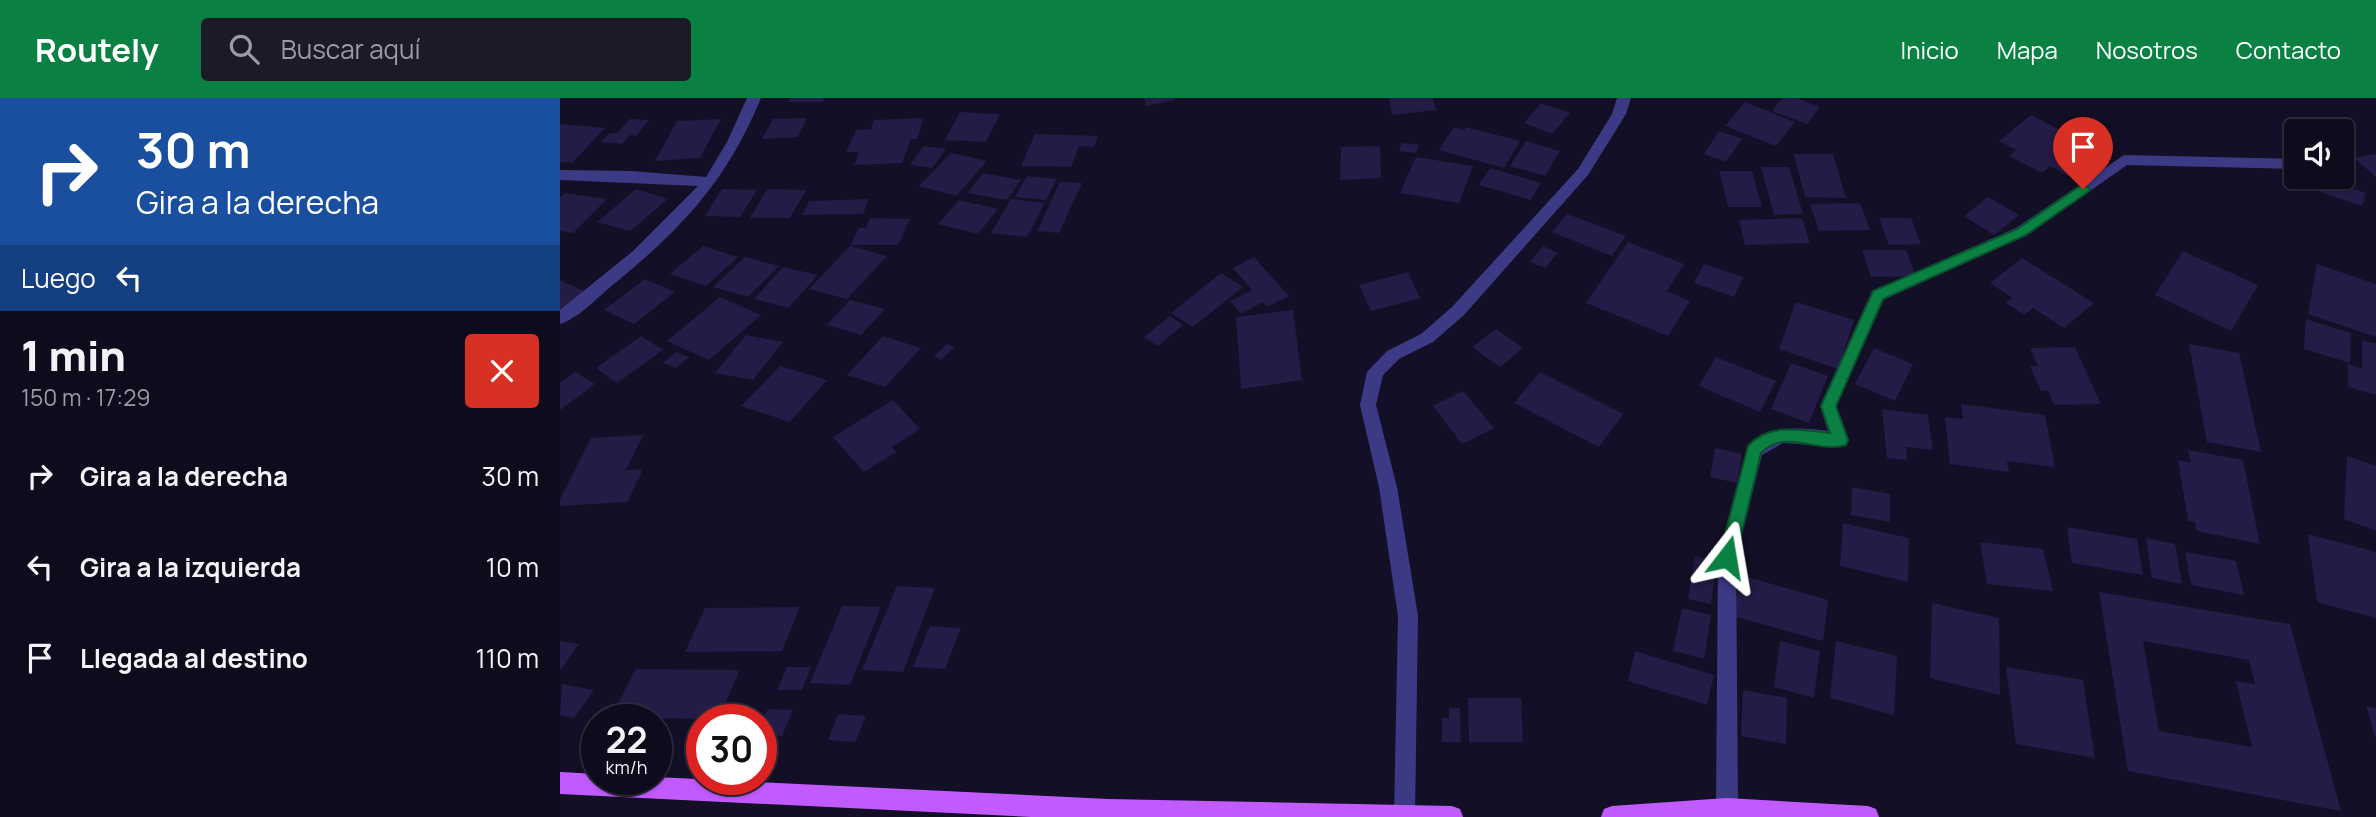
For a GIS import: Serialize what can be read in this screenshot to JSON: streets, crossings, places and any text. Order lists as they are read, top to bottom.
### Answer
{
  "page": {
    "header": "Routely",
    "search": "Buscar aquí",
    "nav": [
      "Inicio",
      "Mapa",
      "Nosotros",
      "Contacto"
    ],
    "turn": ["30 m", "Gira a la derecha"],
    "then": "Luego",
    "heading": ["1 min", "150 m · 17:29"],
    "list": [
      {
        "name": "Gira a la derecha",
        "value": "30 m"
      },
      {
        "name": "Gira a la izquierda",
        "value": "10 m"
      },
      {
        "name": "Llegada al destino",
        "value": "110 m"
      }
    ],
    "speed": "22 km/h",
    "limit": "30"
  }
}
